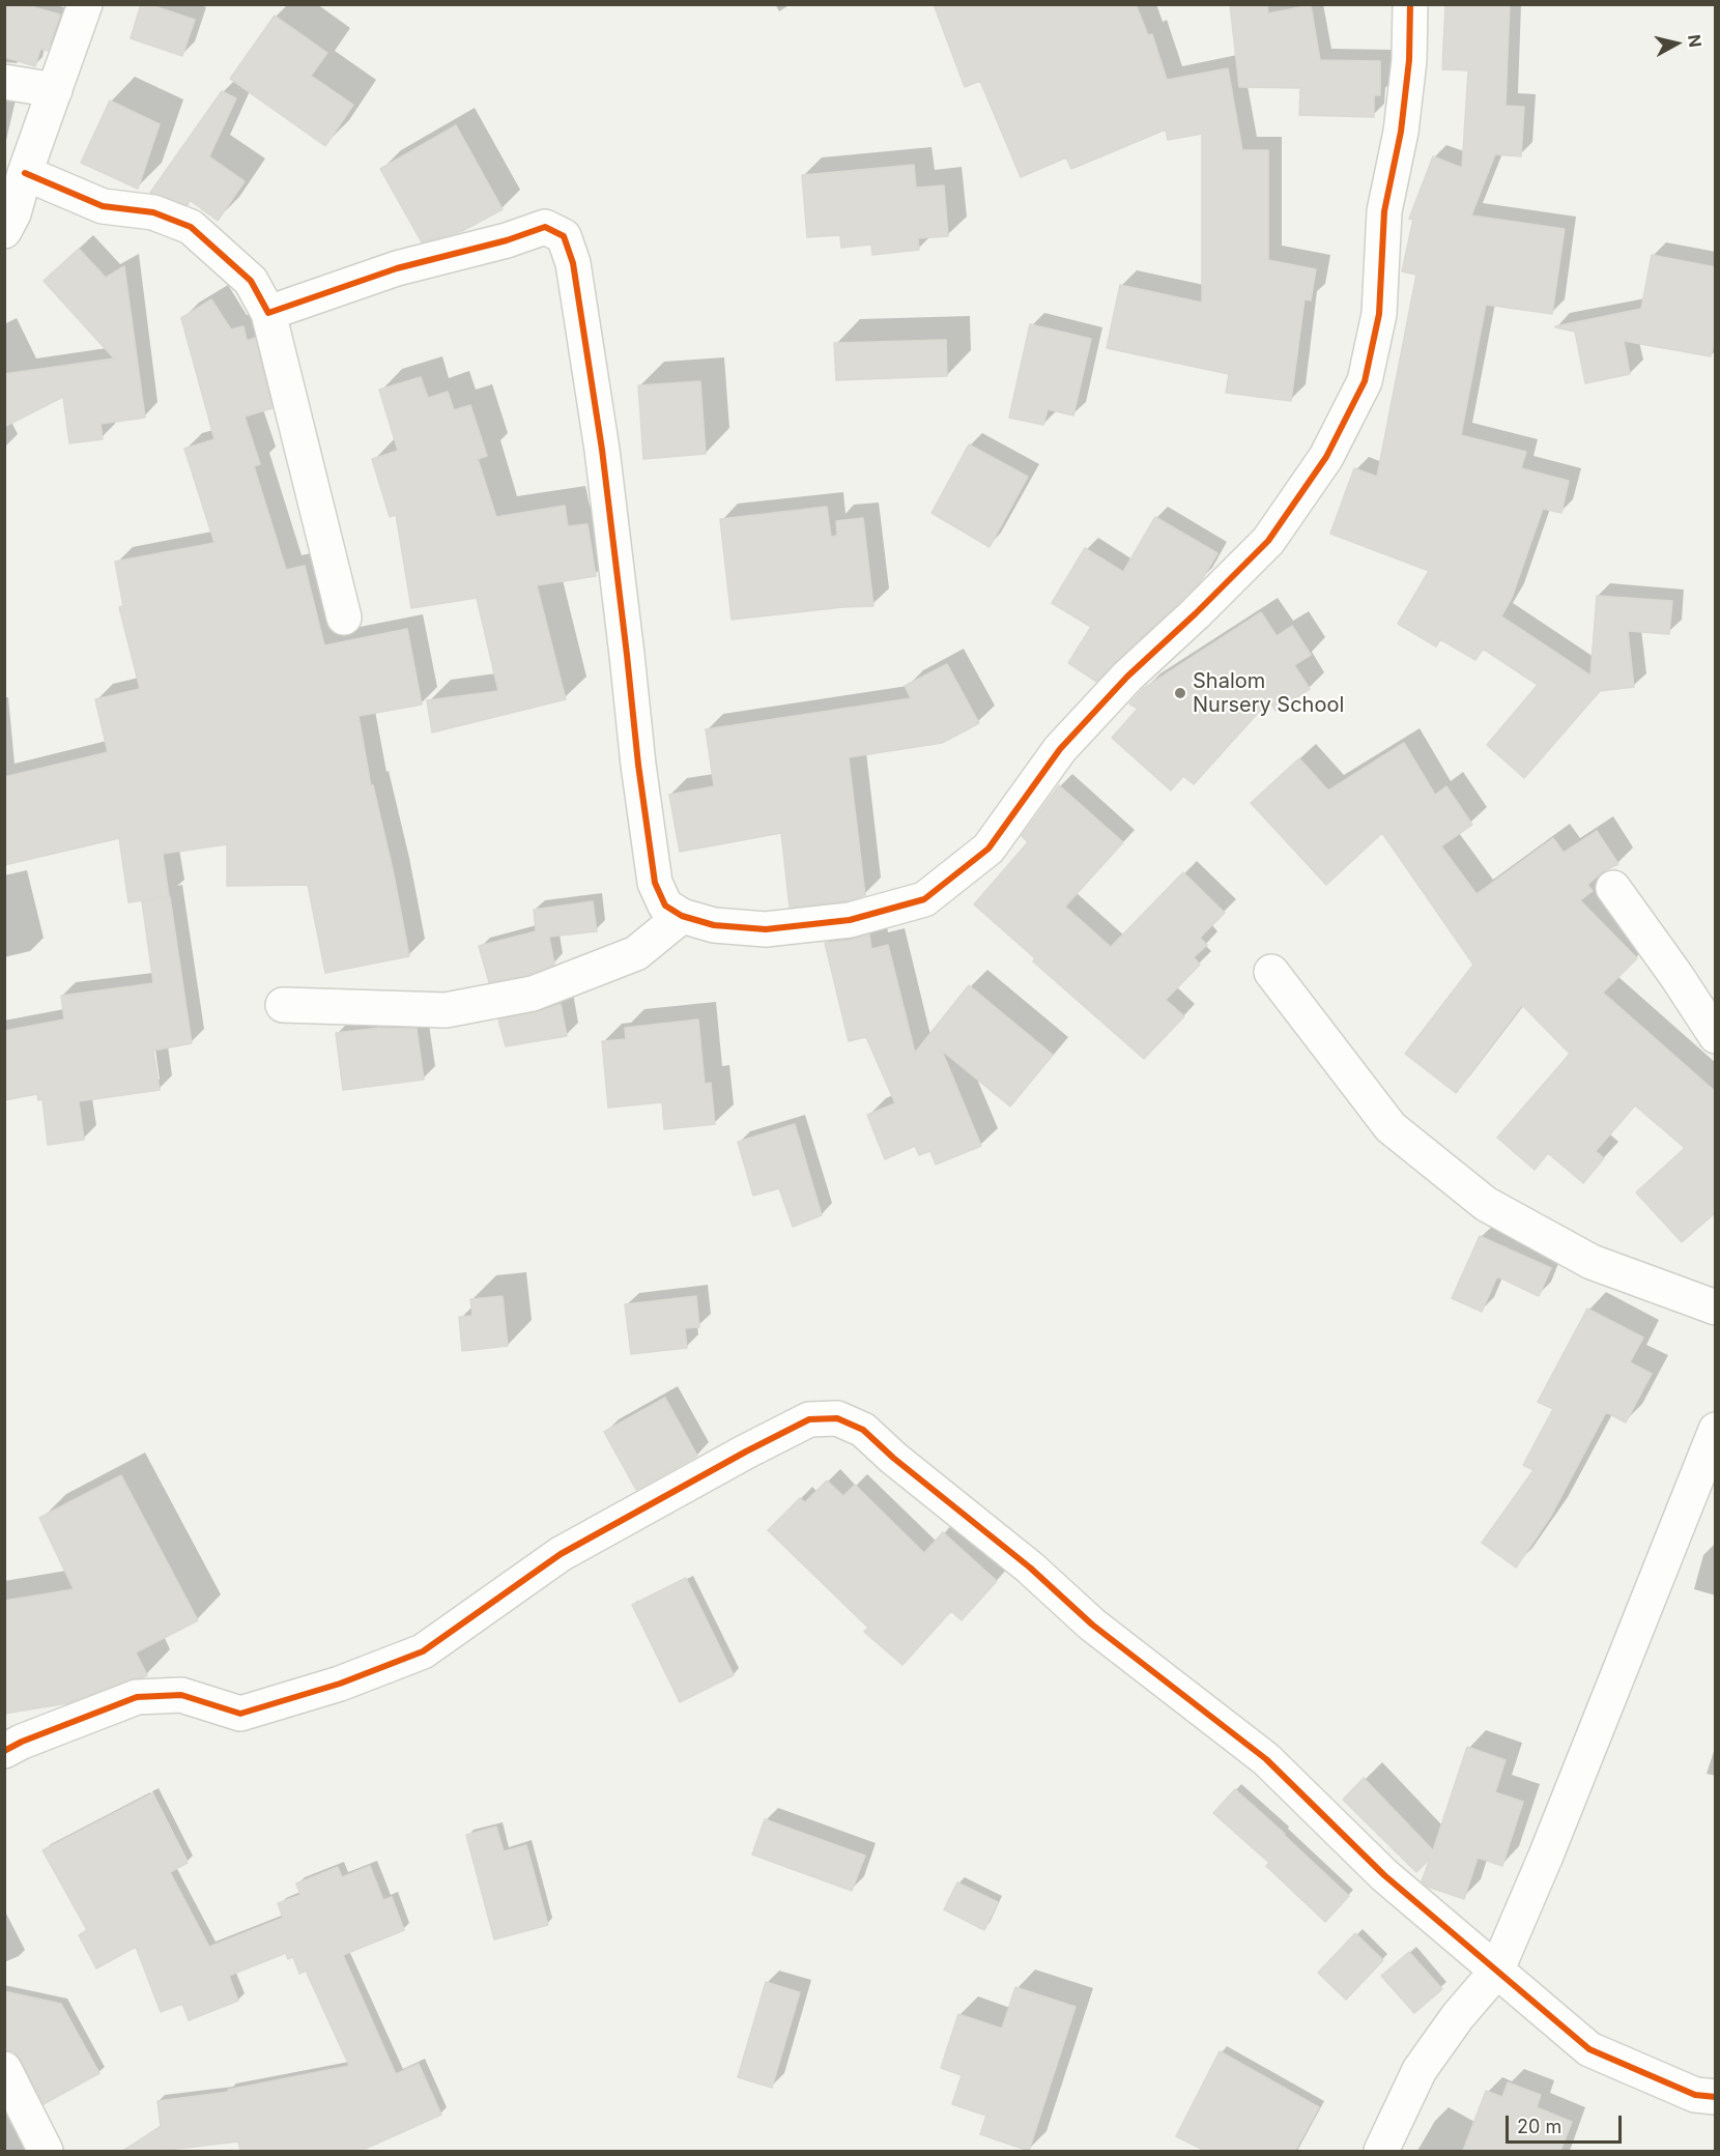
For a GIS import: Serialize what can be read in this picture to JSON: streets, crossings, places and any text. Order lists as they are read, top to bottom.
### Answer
{
  "places": ["Shalom Nursery School"],
  "scale_bar": "20 m",
  "north": "right"
}
